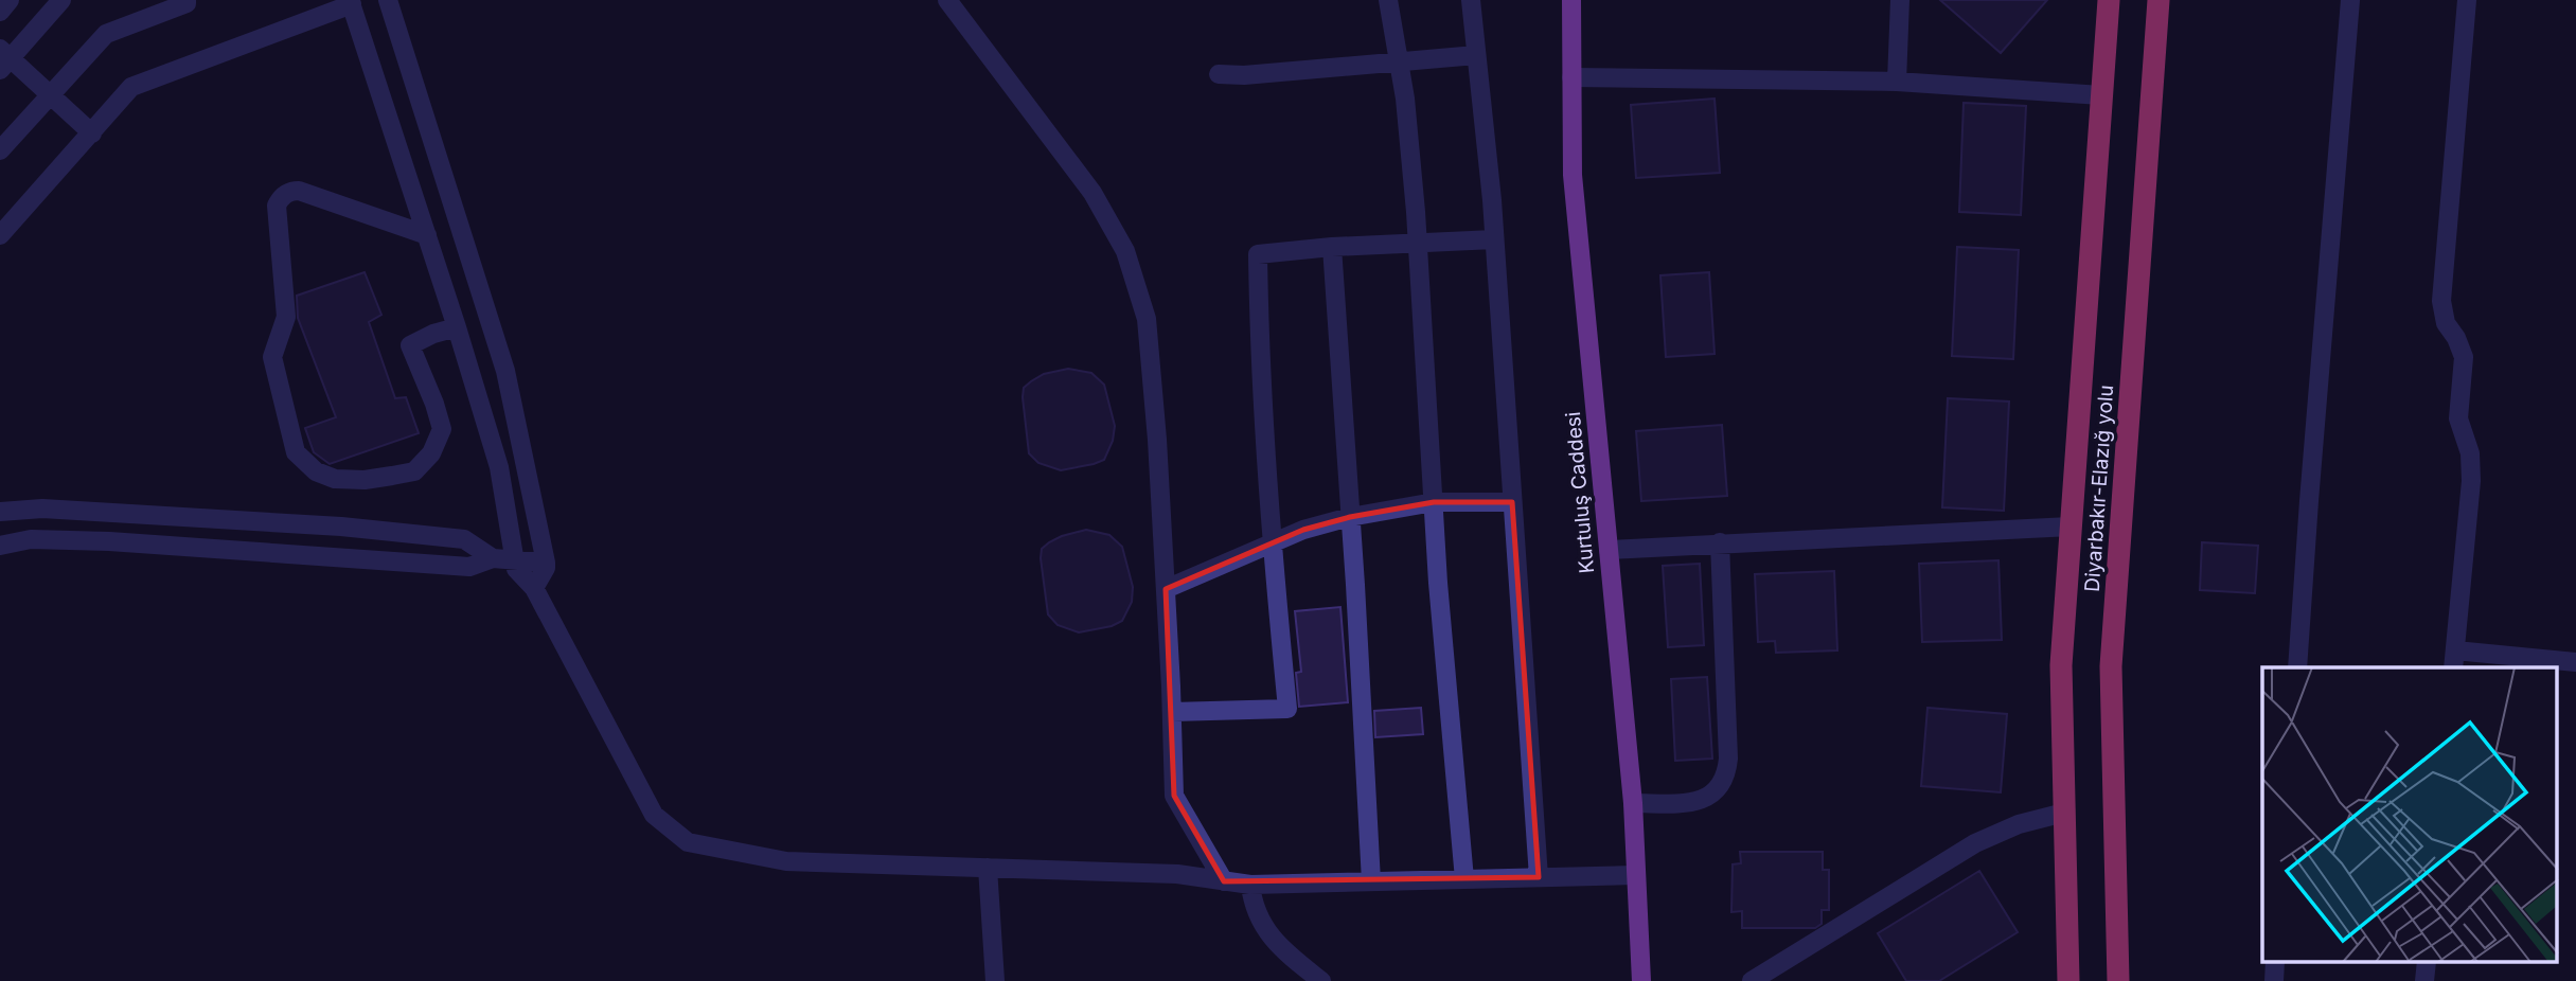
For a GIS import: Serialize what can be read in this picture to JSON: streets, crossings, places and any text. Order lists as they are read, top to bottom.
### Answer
{
  "streets": {
    "highway": ["Diyarbakır-Elazığ yolu"],
    "main road": ["Kurtuluş Caddesi"]
  }
}
